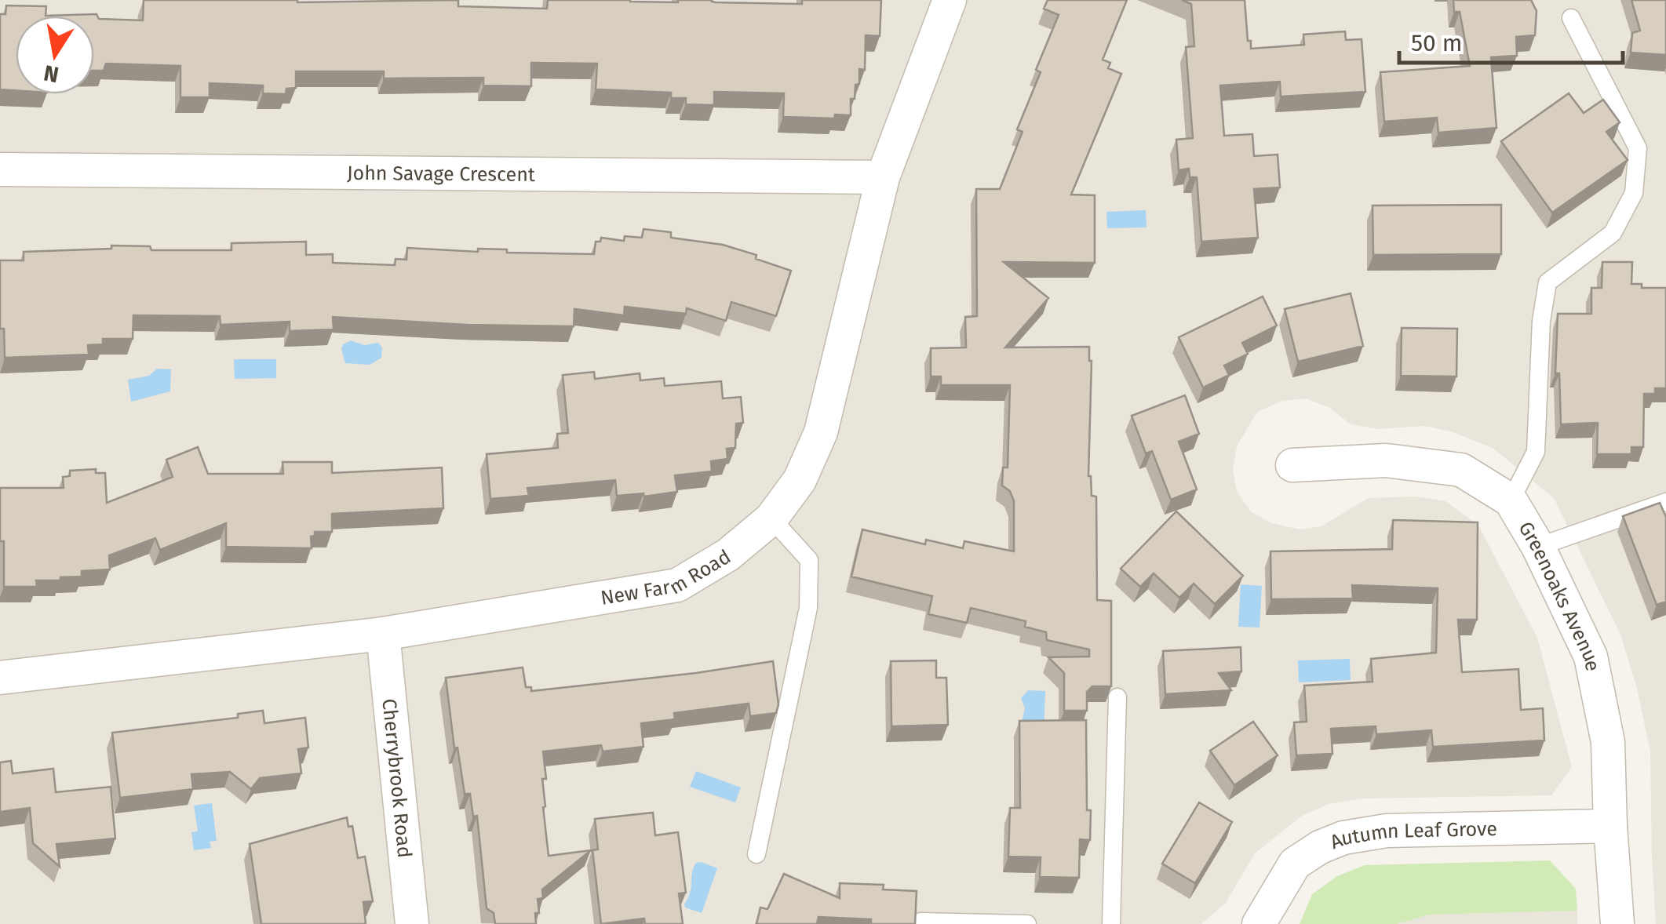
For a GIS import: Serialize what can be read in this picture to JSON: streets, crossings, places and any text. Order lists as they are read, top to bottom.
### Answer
{
  "streets": {
    "street": [
      "John Savage Crescent",
      "New Farm Road",
      "Greenoaks Avenue",
      "Cherrybrook Road",
      "Autumn Leaf Grove"
    ]
  },
  "crossings": [
    ["John Savage Crescent", "New Farm Road"],
    ["New Farm Road", "Cherrybrook Road"],
    ["Greenoaks Avenue", "Autumn Leaf Grove"]
  ],
  "scale_bar": "50 m",
  "north": "bottom"
}
